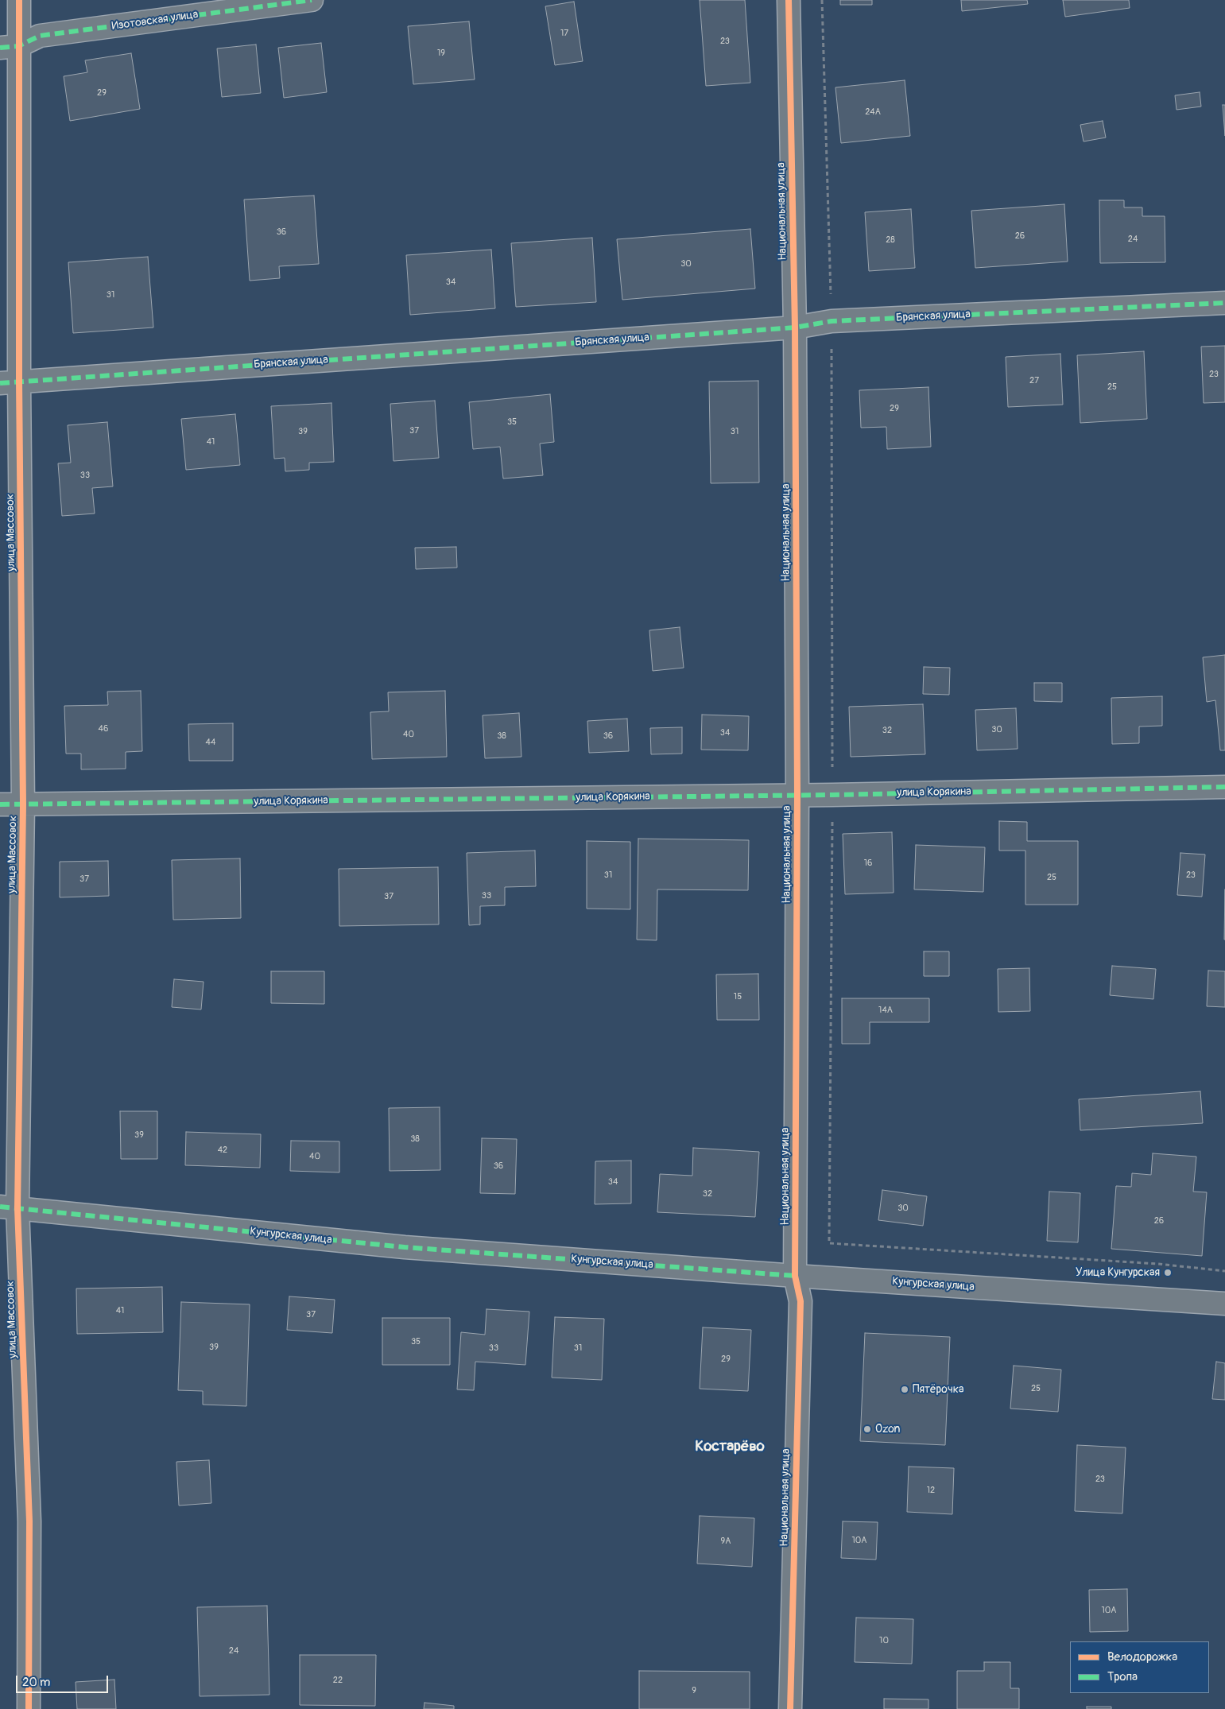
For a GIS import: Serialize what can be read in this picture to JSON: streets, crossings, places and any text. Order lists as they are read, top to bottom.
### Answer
{
  "streets": {
    "street": [
      "Изотовская улица",
      "Национальная улица",
      "Брянская улица",
      "улица Массовок",
      "улица Корякина",
      "Кунгурская улица"
    ]
  },
  "crossings": [
    ["Изотовская улица", "улица Массовок"],
    ["Национальная улица", "Брянская улица"],
    ["Национальная улица", "улица Корякина"],
    ["Национальная улица", "Кунгурская улица"],
    ["Брянская улица", "улица Массовок"],
    ["улица Массовок", "улица Корякина"],
    ["улица Массовок", "Кунгурская улица"]
  ],
  "districts": ["Костарёво"],
  "places": ["Улица Кунгурская", "Пятёрочка", "Ozon"],
  "house_numbers": [
    "17",
    "23",
    "19",
    "29",
    "24А",
    "36",
    "26",
    "24",
    "28",
    "30",
    "34",
    "31",
    "23",
    "27",
    "25",
    "29",
    "35",
    "37",
    "39",
    "31",
    "41",
    "33",
    "46",
    "30",
    "32",
    "34",
    "40",
    "38",
    "36",
    "44",
    "16",
    "31",
    "23",
    "25",
    "37",
    "33",
    "37",
    "15",
    "14А",
    "39",
    "38",
    "42",
    "40",
    "36",
    "34",
    "32",
    "30",
    "26",
    "41",
    "37",
    "35",
    "39",
    "33",
    "31",
    "29",
    "25",
    "23",
    "12",
    "10А",
    "9А",
    "10А",
    "10",
    "24",
    "22",
    "9"
  ],
  "legend": ["Велодорожка", "Тропа"],
  "scale_bar": "20 m"
}
